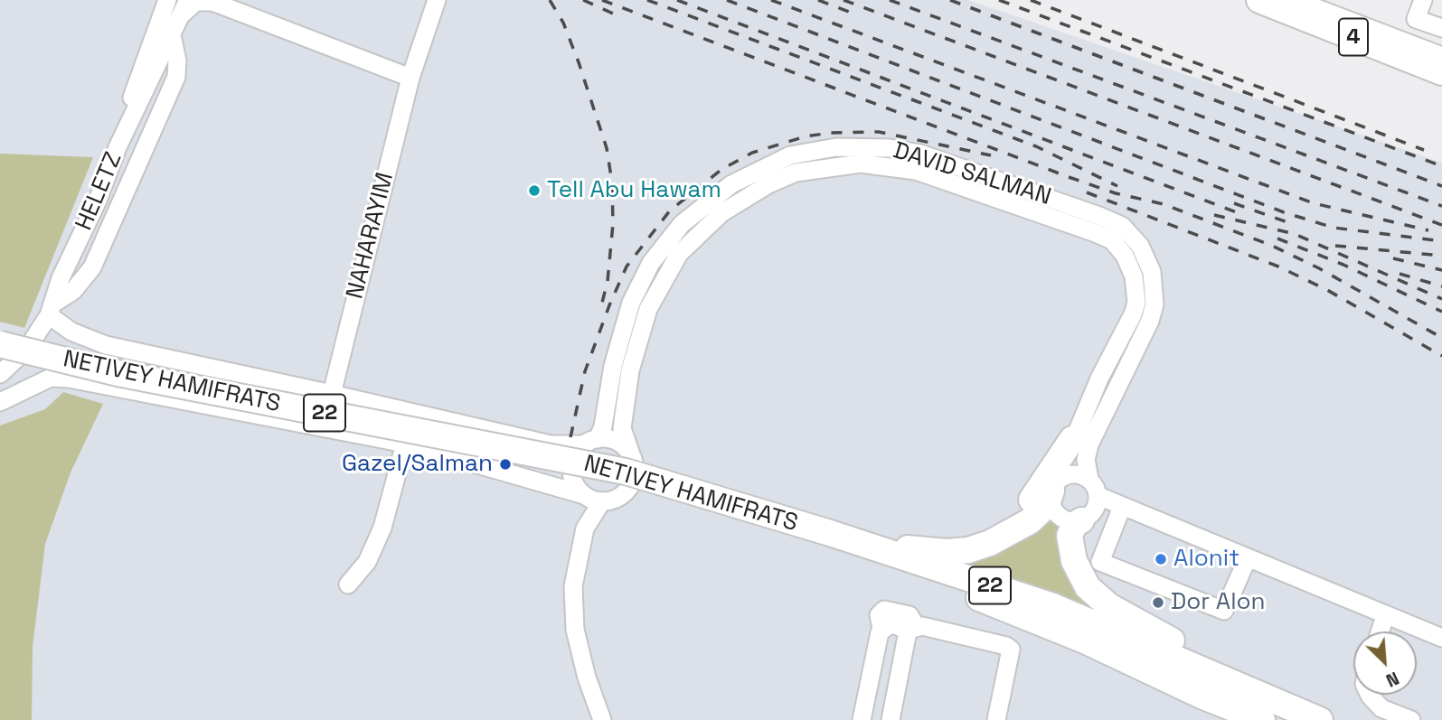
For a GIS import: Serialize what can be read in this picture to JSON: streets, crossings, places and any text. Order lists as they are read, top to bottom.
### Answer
{
  "streets": {
    "highway": ["4", "NETIVEY HAMIFRATS", "22"],
    "street": ["DAVID SALMAN", "HELETZ", "NAHARAYIM"]
  },
  "places": [
    "Tell Abu Hawam",
    "Gazel/Salman",
    "Alonit",
    "Dor Alon"
  ],
  "north": "bottom right"
}
